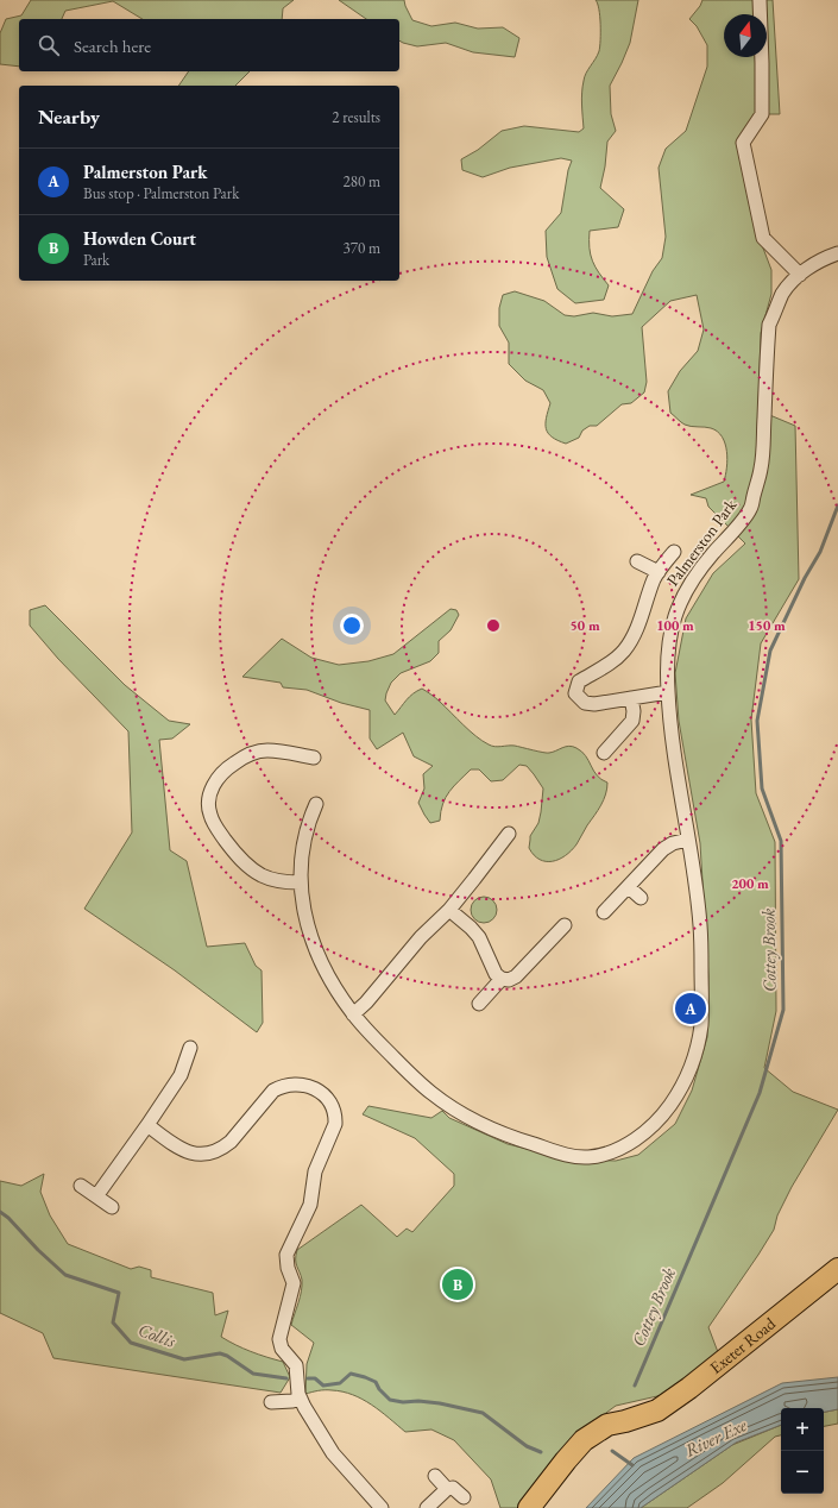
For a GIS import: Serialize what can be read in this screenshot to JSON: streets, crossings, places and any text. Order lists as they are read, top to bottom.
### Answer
{
  "streets": {
    "main road": ["Exeter Road"],
    "street": ["Palmerston Park"]
  },
  "water": ["Cottey Brook", "Collis", "River Exe"],
  "north": "top",
  "page": {
    "search": "Search here",
    "heading": ["Nearby", "2 results"],
    "list": [
      {
        "mark": "A",
        "name": "Palmerston Park",
        "note": "Bus stop · Palmerston Park",
        "value": "280 m"
      },
      {
        "mark": "B",
        "name": "Howden Court",
        "note": "Park",
        "value": "370 m"
      }
    ],
    "pins": ["A", "B"],
    "map_buttons": ["+", "−"]
  },
  "rings": [
    "50 m",
    "100 m",
    "150 m",
    "200 m"
  ]
}
